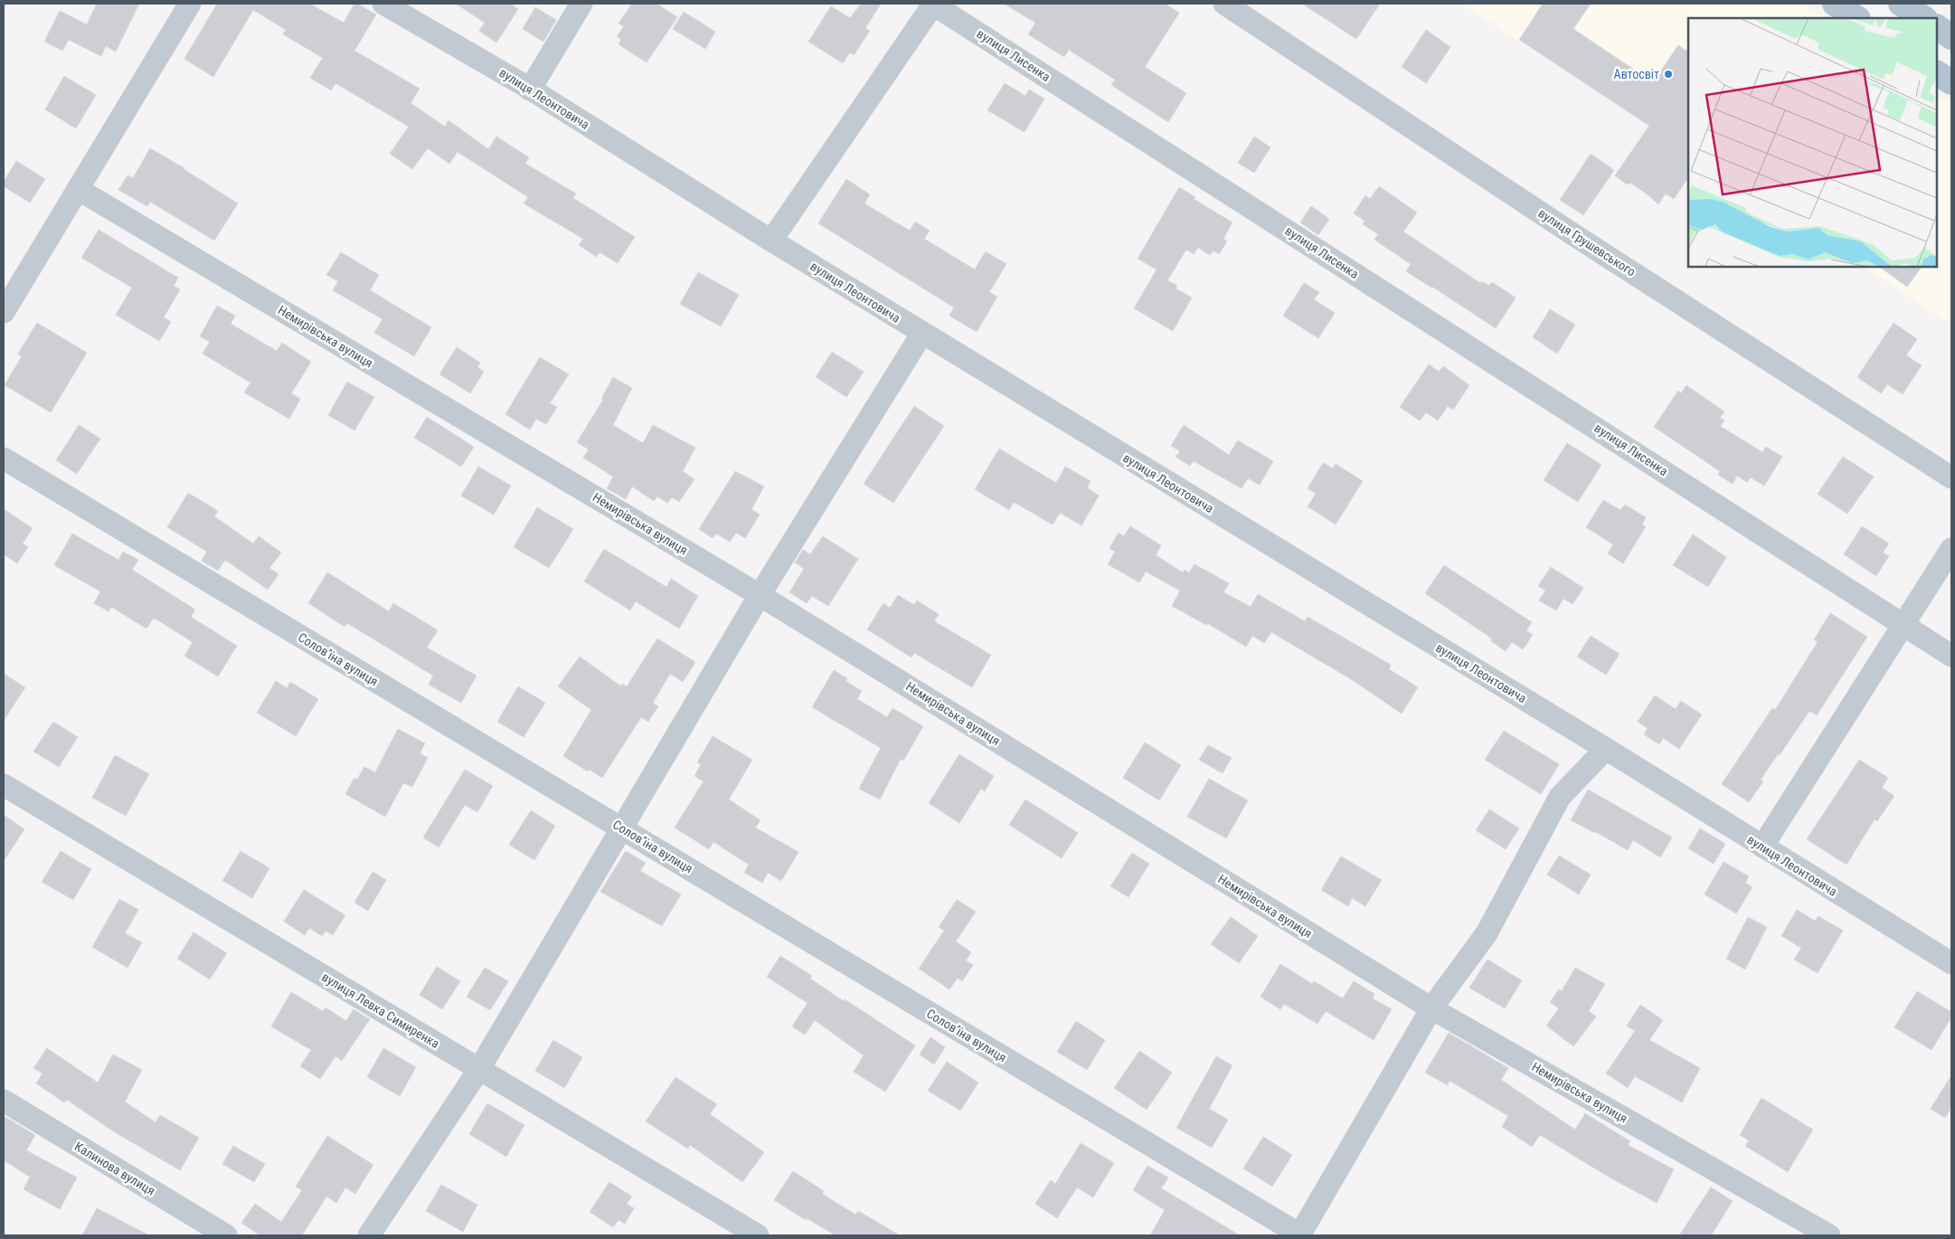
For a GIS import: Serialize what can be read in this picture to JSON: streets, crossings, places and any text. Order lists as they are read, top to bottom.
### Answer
{
  "streets": {
    "street": [
      "вулиця Лисенка",
      "вулиця Леонтовича",
      "вулиця Грушевського",
      "Немирівська вулиця",
      "Соловʼїна вулиця",
      "вулиця Левка Симиренка",
      "Калинова вулиця"
    ]
  },
  "crossings": [
    ["вулиця Лисенка", "вулиця Леонтовича"]
  ],
  "places": ["Автосвіт"]
}
